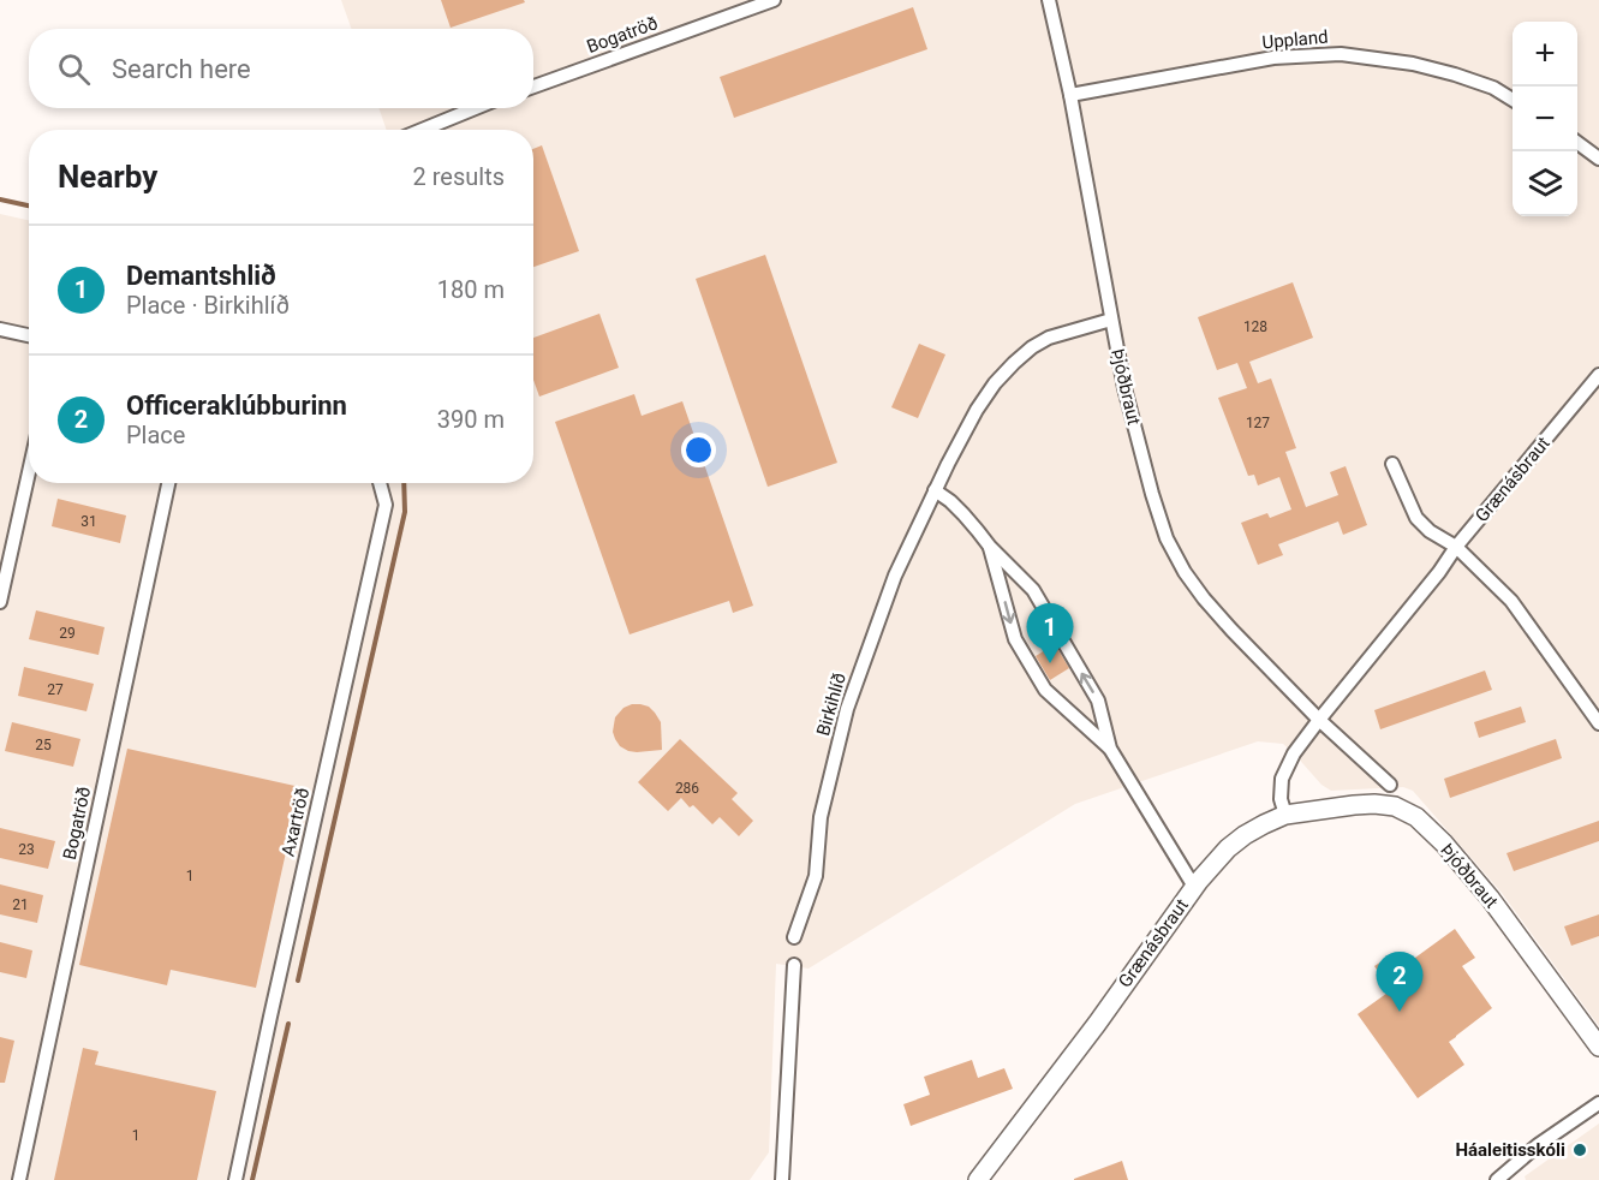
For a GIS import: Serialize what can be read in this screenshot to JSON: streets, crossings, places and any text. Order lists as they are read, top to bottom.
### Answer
{
  "streets": {
    "street": [
      "Bogatröð",
      "Uppland",
      "Þjóðbraut",
      "Grænásbraut",
      "Birkihlíð",
      "Axartröð"
    ]
  },
  "crossings": [
    ["Uppland", "Þjóðbraut"],
    ["Þjóðbraut", "Grænásbraut"],
    ["Þjóðbraut", "Birkihlíð"]
  ],
  "places": ["Háaleitisskóli"],
  "house_numbers": [
    "128",
    "127",
    "31",
    "29",
    "27",
    "25",
    "286",
    "23",
    "1",
    "21",
    "1"
  ],
  "page": {
    "map_buttons": ["+", "−"],
    "search": "Search here",
    "heading": ["Nearby", "2 results"],
    "list": [
      {
        "mark": "1",
        "name": "Demantshlið",
        "note": "Place · Birkihlíð",
        "value": "180 m"
      },
      {
        "mark": "2",
        "name": "Officeraklúbburinn",
        "note": "Place",
        "value": "390 m"
      }
    ],
    "pins": ["1", "2"]
  }
}
